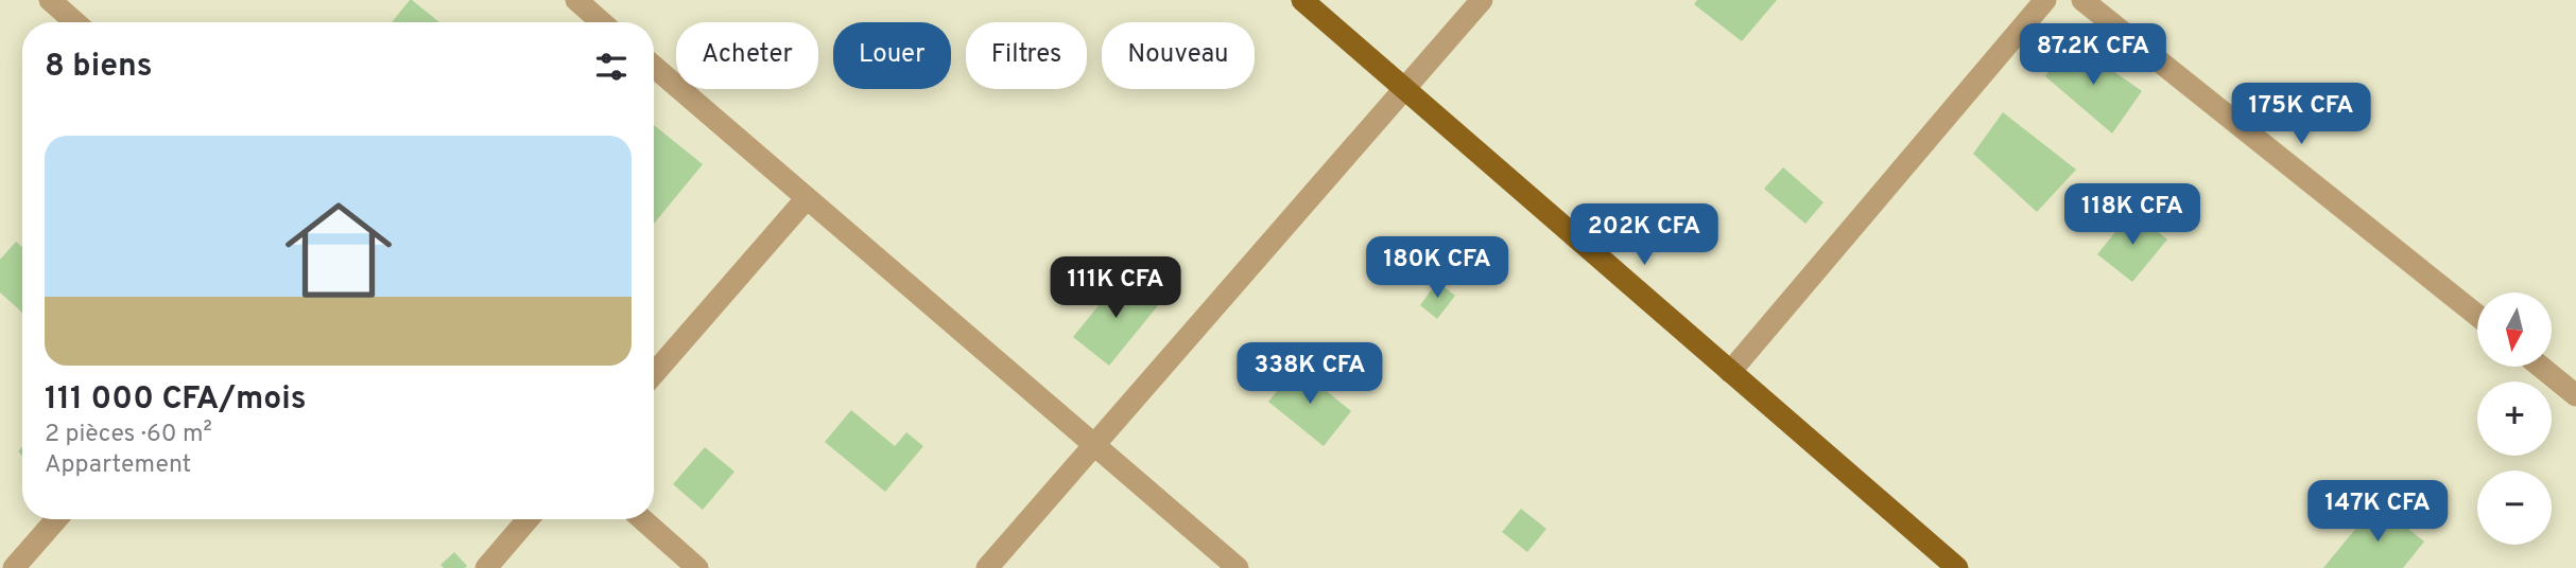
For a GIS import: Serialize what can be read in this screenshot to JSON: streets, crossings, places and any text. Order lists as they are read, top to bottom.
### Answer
{
  "north": "bottom",
  "page": {
    "chip": [
      "Acheter",
      "Louer",
      "Filtres",
      "Nouveau"
    ],
    "heading": "8 biens",
    "price": [
      "87.2K CFA",
      "175K CFA",
      "118K CFA",
      "202K CFA",
      "180K CFA",
      "111K CFA",
      "338K CFA",
      "147K CFA"
    ],
    "list": [
      {
        "name": "111 000 CFA/mois",
        "note": "2 pièces · 60 m² · Appartement"
      }
    ],
    "map_buttons": ["+", "−"]
  }
}
